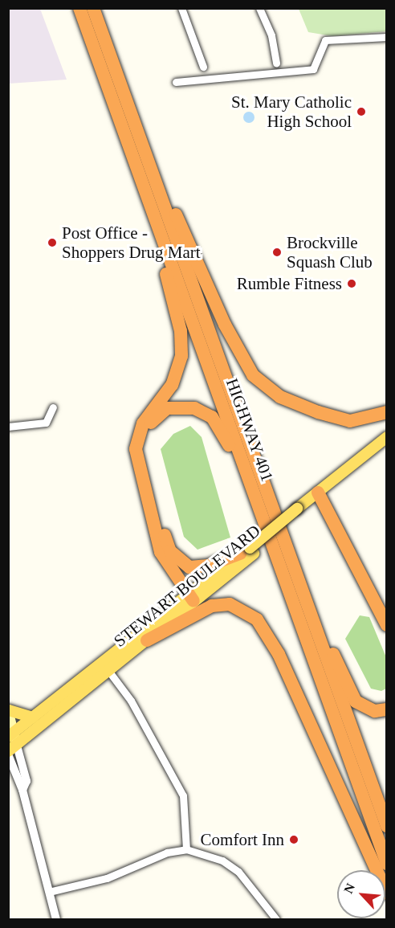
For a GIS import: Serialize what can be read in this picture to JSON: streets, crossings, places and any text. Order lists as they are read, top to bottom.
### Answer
{
  "streets": {
    "highway": ["HIGHWAY 401"],
    "main road": ["STEWART BOULEVARD"]
  },
  "places": [
    "St. Mary Catholic High School",
    "Post Office - Shoppers Drug Mart",
    "Brockville Squash Club",
    "Rumble Fitness",
    "Comfort Inn"
  ],
  "north": "top left"
}
